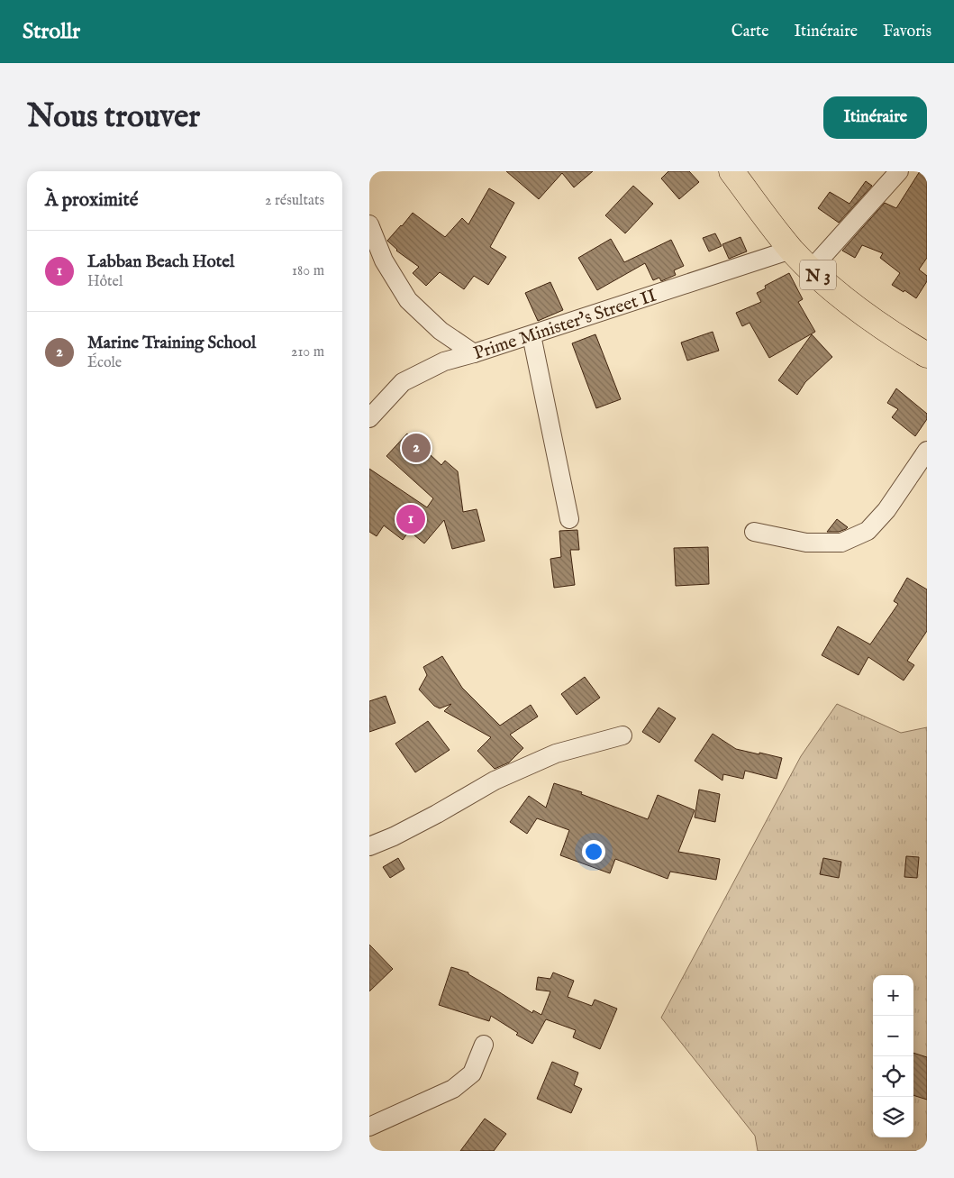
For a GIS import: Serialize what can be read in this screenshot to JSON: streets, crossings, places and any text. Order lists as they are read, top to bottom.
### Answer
{
  "streets": {
    "highway": ["N 3"],
    "street": ["Prime Minister's Street II"]
  },
  "crossings": [
    ["N 3", "Prime Minister's Street II"]
  ],
  "page": {
    "header": "Strollr",
    "nav": ["Carte", "Itinéraire", "Favoris"],
    "buttons": "Itinéraire",
    "title": "Nous trouver",
    "heading": ["À proximité", "2 résultats"],
    "list": [
      {
        "mark": "1",
        "name": "Labban Beach Hotel",
        "note": "Hôtel",
        "value": "180 m"
      },
      {
        "mark": "2",
        "name": "Marine Training School",
        "note": "École",
        "value": "210 m"
      }
    ],
    "pins": ["2", "1"],
    "map_buttons": ["+", "−"]
  }
}
